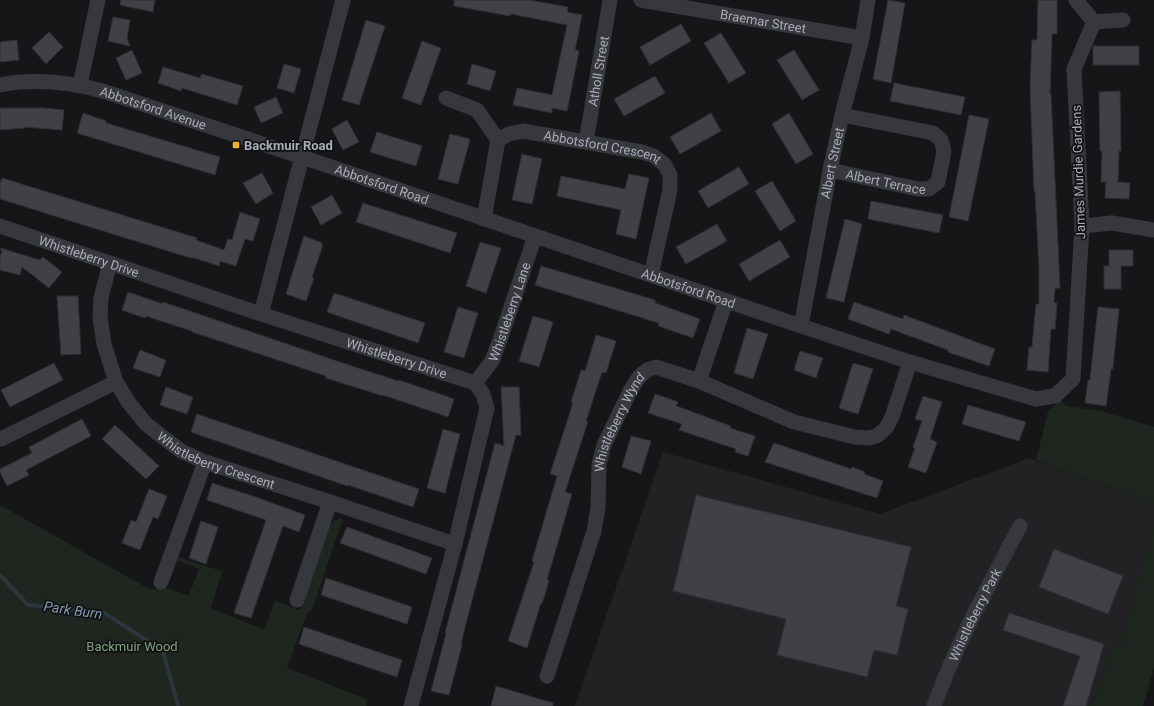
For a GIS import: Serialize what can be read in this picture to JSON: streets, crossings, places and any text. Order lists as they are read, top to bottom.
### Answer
{
  "streets": {
    "street": [
      "Braemar Street",
      "Atholl Street",
      "Abbotsford Avenue",
      "Abbotsford Crescent",
      "Albert Street",
      "James Murdie Gardens",
      "Albert Terrace",
      "Abbotsford Road",
      "Whistleberry Drive",
      "Whistleberry Lane",
      "Whistleberry Wynd",
      "Whistleberry Crescent",
      "Whistleberry Park"
    ]
  },
  "crossings": [
    ["Braemar Street", "Albert Street"],
    ["Atholl Street", "Abbotsford Crescent"],
    ["Abbotsford Avenue", "Abbotsford Road"],
    ["Abbotsford Crescent", "Abbotsford Road"],
    ["Albert Street", "Albert Terrace"],
    ["Albert Street", "Abbotsford Road"],
    ["James Murdie Gardens", "Abbotsford Road"],
    ["Abbotsford Road", "Whistleberry Lane"],
    ["Abbotsford Road", "Whistleberry Wynd"],
    ["Whistleberry Drive", "Whistleberry Lane"],
    ["Whistleberry Drive", "Whistleberry Crescent"]
  ],
  "water": ["Park Burn"],
  "parks": ["Backmuir Wood"],
  "places": {
    "transit": ["Backmuir Road"]
  }
}
